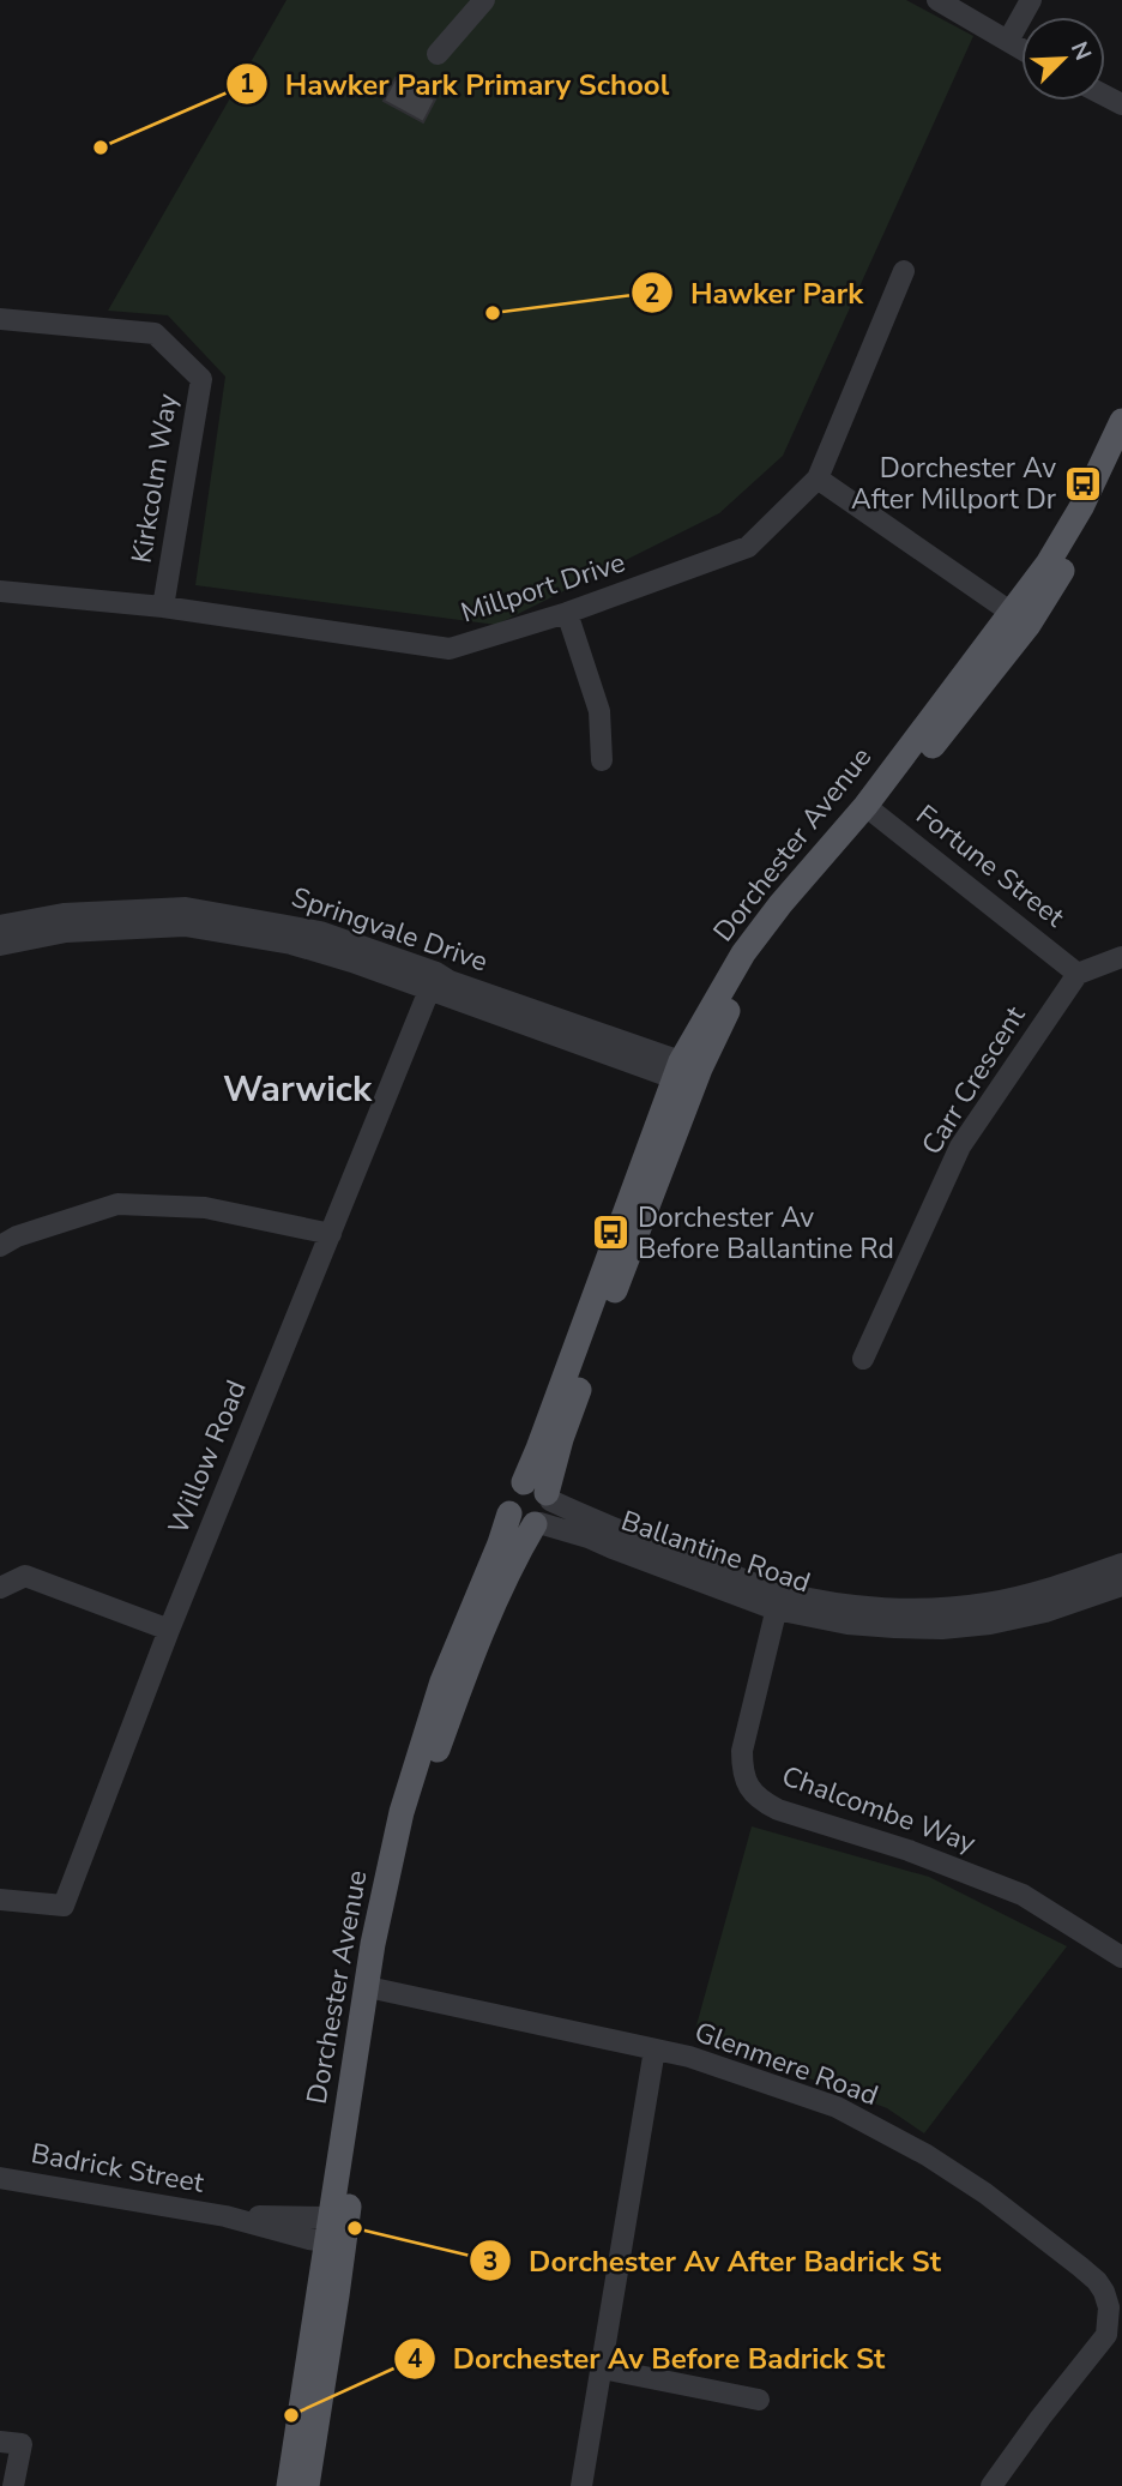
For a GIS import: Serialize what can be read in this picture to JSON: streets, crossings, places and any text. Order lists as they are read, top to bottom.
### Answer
{
  "streets": {
    "main road": ["Dorchester Avenue"],
    "street": [
      "Kirkcolm Way",
      "Millport Drive",
      "Fortune Street",
      "Springvale Drive",
      "Carr Crescent",
      "Willow Road",
      "Ballantine Road",
      "Chalcombe Way",
      "Glenmere Road",
      "Badrick Street"
    ]
  },
  "crossings": [
    ["Kirkcolm Way", "Millport Drive"],
    ["Dorchester Avenue", "Fortune Street"],
    ["Dorchester Avenue", "Springvale Drive"],
    ["Dorchester Avenue", "Ballantine Road"],
    ["Dorchester Avenue", "Glenmere Road"],
    ["Dorchester Avenue", "Badrick Street"],
    ["Fortune Street", "Carr Crescent"],
    ["Springvale Drive", "Willow Road"],
    ["Ballantine Road", "Chalcombe Way"]
  ],
  "districts": ["Warwick"],
  "places": {
    "other": [
      "Hawker Park Primary School",
      "Hawker Park",
      "Dorchester Av After Badrick St",
      "Dorchester Av Before Badrick St"
    ],
    "bus stop": ["Dorchester Av After Millport Dr", "Dorchester Av Before Ballantine Rd"]
  },
  "north": "top right"
}
